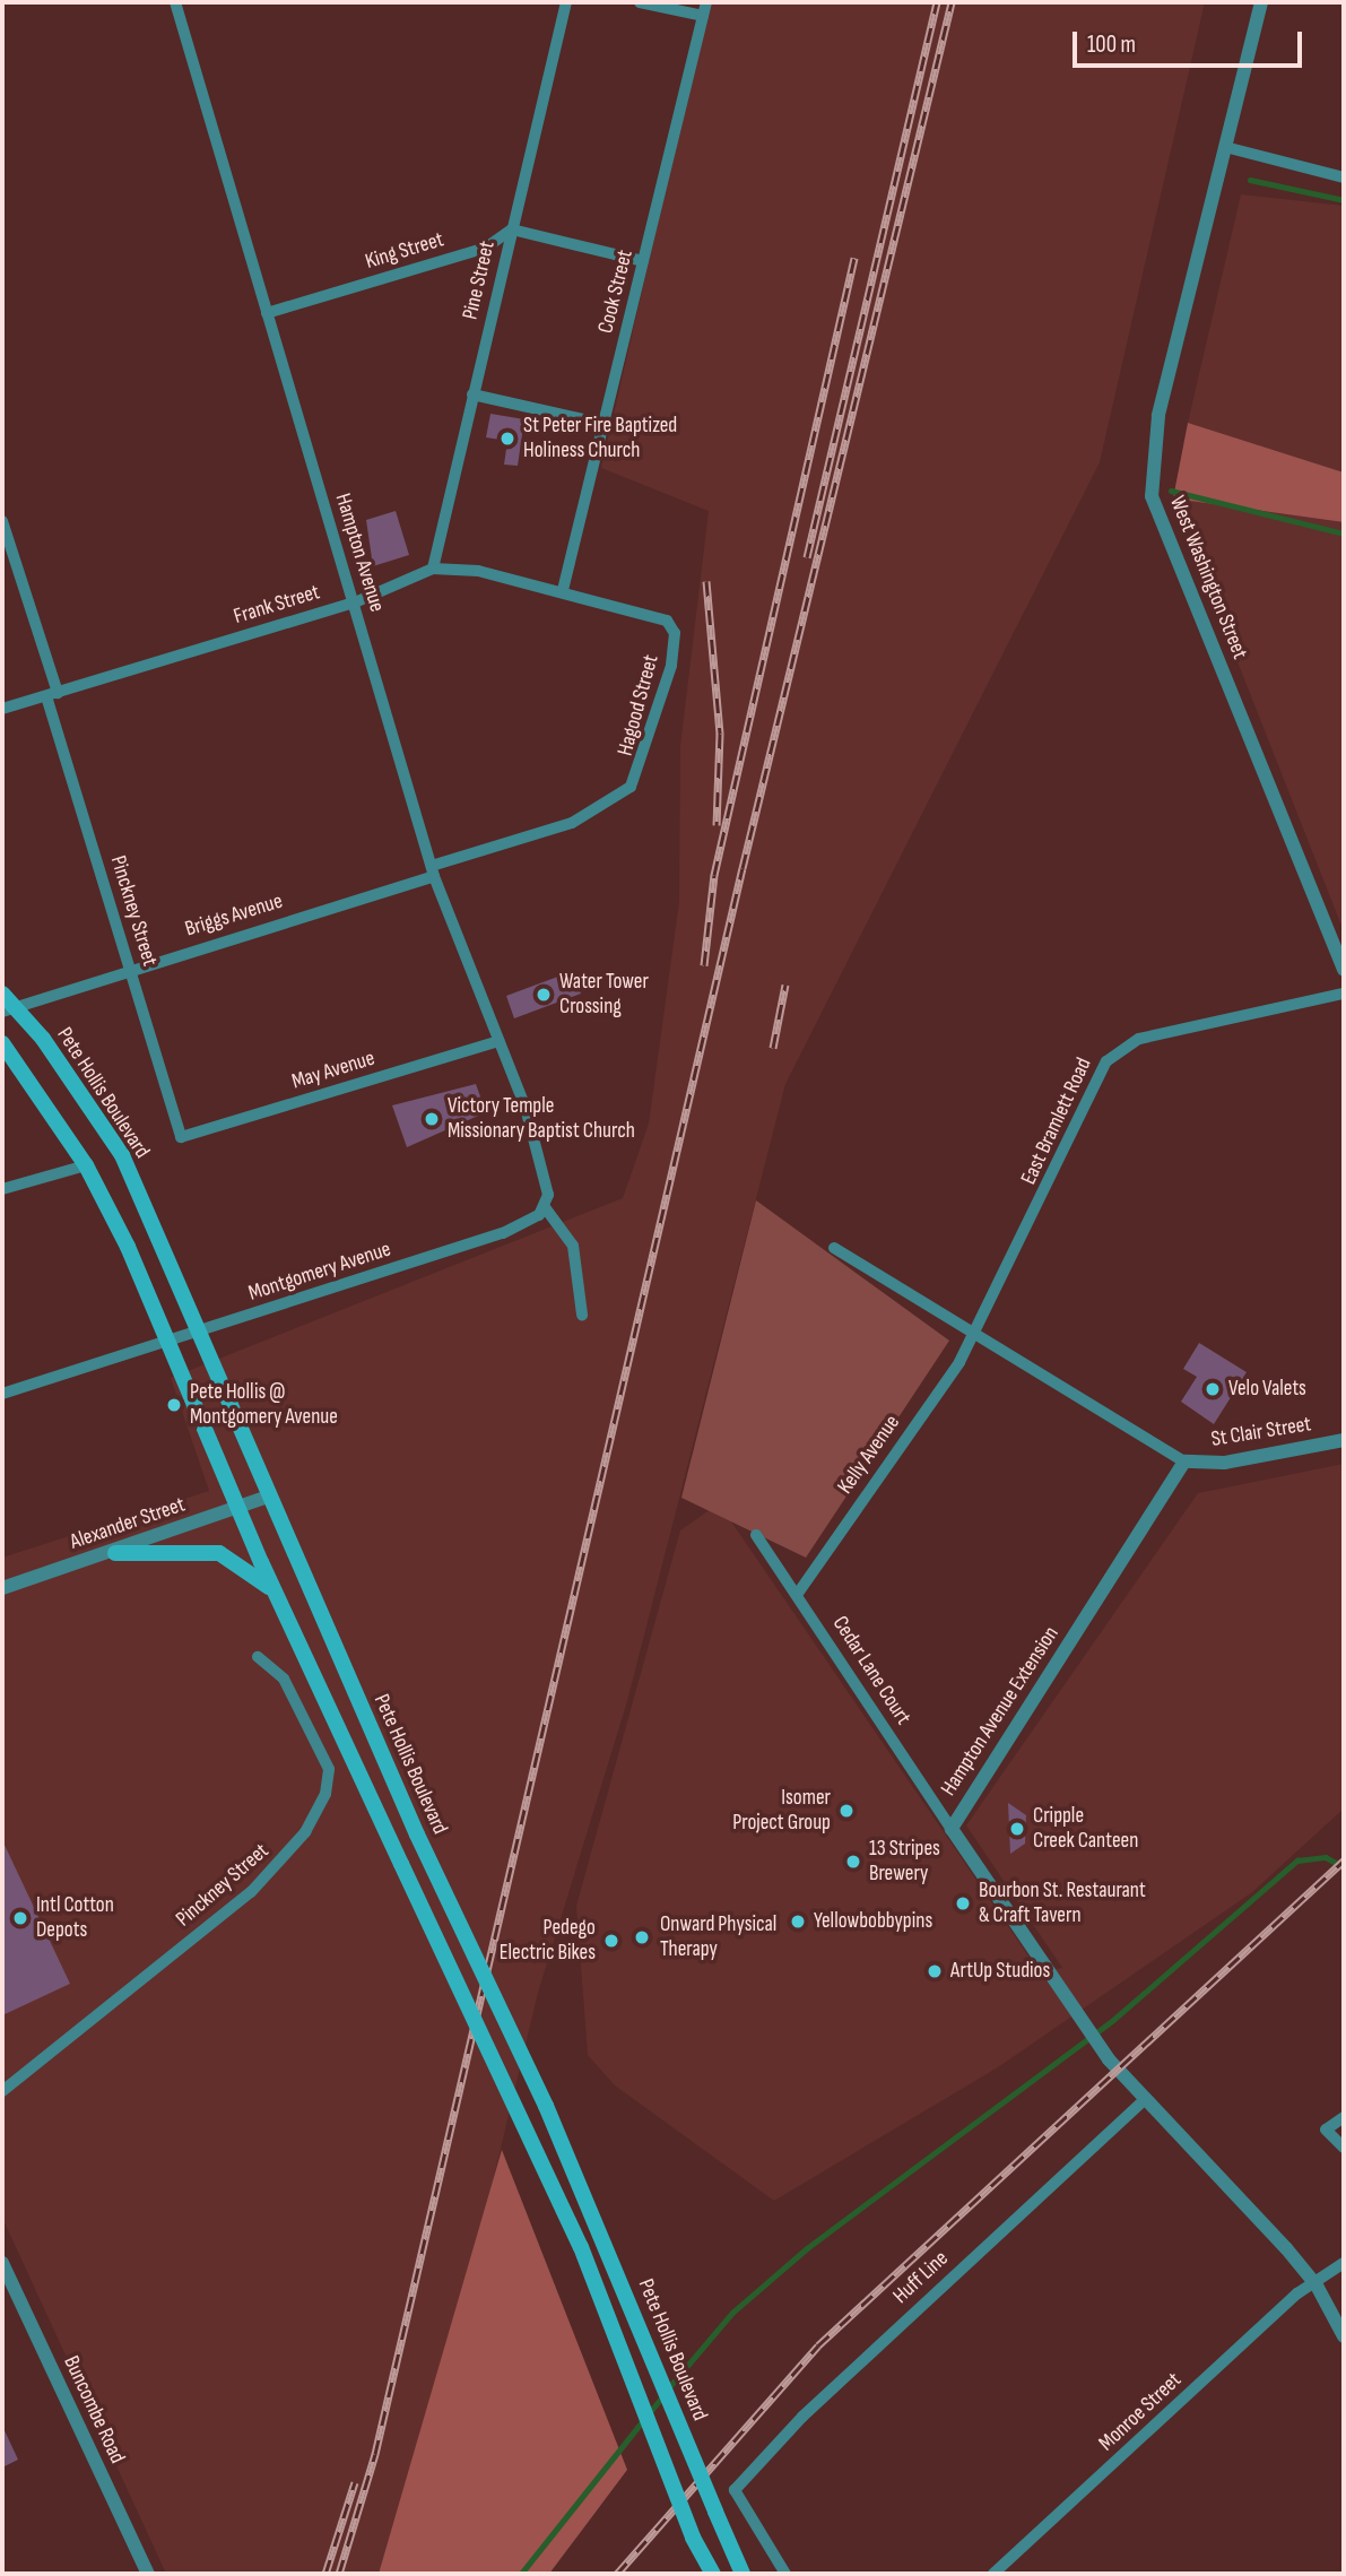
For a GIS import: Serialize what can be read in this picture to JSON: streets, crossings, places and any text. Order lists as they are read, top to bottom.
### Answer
{
  "streets": {
    "main road": ["Pete Hollis Boulevard"],
    "street": [
      "King Street",
      "Pine Street",
      "Cook Street",
      "Hampton Avenue",
      "West Washington Street",
      "Frank Street",
      "Hagood Street",
      "Pinckney Street",
      "Briggs Avenue",
      "May Avenue",
      "East Bramlett Road",
      "Montgomery Avenue",
      "St Clair Street",
      "Kelly Avenue",
      "Alexander Street",
      "Cedar Lane Court",
      "Hampton Avenue Extension",
      "Huff Line",
      "Buncombe Road",
      "Monroe Street"
    ]
  },
  "crossings": [
    ["King Street", "Pine Street"],
    ["King Street", "Hampton Avenue"],
    ["Pine Street", "Frank Street"],
    ["Cook Street", "Frank Street"],
    ["Cook Street", "Hagood Street"],
    ["Hampton Avenue", "Frank Street"],
    ["Hampton Avenue", "Hagood Street"],
    ["Hampton Avenue", "Briggs Avenue"],
    ["Hampton Avenue", "May Avenue"],
    ["Hampton Avenue", "Montgomery Avenue"],
    ["Frank Street", "Hagood Street"],
    ["Frank Street", "Pinckney Street"],
    ["Hagood Street", "Briggs Avenue"],
    ["Pinckney Street", "Briggs Avenue"],
    ["Pinckney Street", "May Avenue"],
    ["Briggs Avenue", "Pete Hollis Boulevard"],
    ["Pete Hollis Boulevard", "Montgomery Avenue"],
    ["Pete Hollis Boulevard", "Alexander Street"],
    ["East Bramlett Road", "Kelly Avenue"],
    ["St Clair Street", "Hampton Avenue Extension"],
    ["Kelly Avenue", "Cedar Lane Court"],
    ["Cedar Lane Court", "Hampton Avenue Extension"],
    ["Hampton Avenue Extension", "Huff Line"],
    ["Hampton Avenue Extension", "Monroe Street"]
  ],
  "places": [
    "St Peter Fire Baptized Holiness Church",
    "Water Tower Crossing",
    "Victory Temple Missionary Baptist Church",
    "Velo Valets",
    "Pete Hollis @ Montgomery Avenue",
    "Isomer Project Group",
    "Cripple Creek Canteen",
    "13 Stripes Brewery",
    "Bourbon St. Restaurant & Craft Tavern",
    "Intl Cotton Depots",
    "Yellowbobbypins",
    "Onward Physical Therapy",
    "Pedego Electric Bikes",
    "ArtUp Studios"
  ],
  "scale_bar": "100 m"
}
